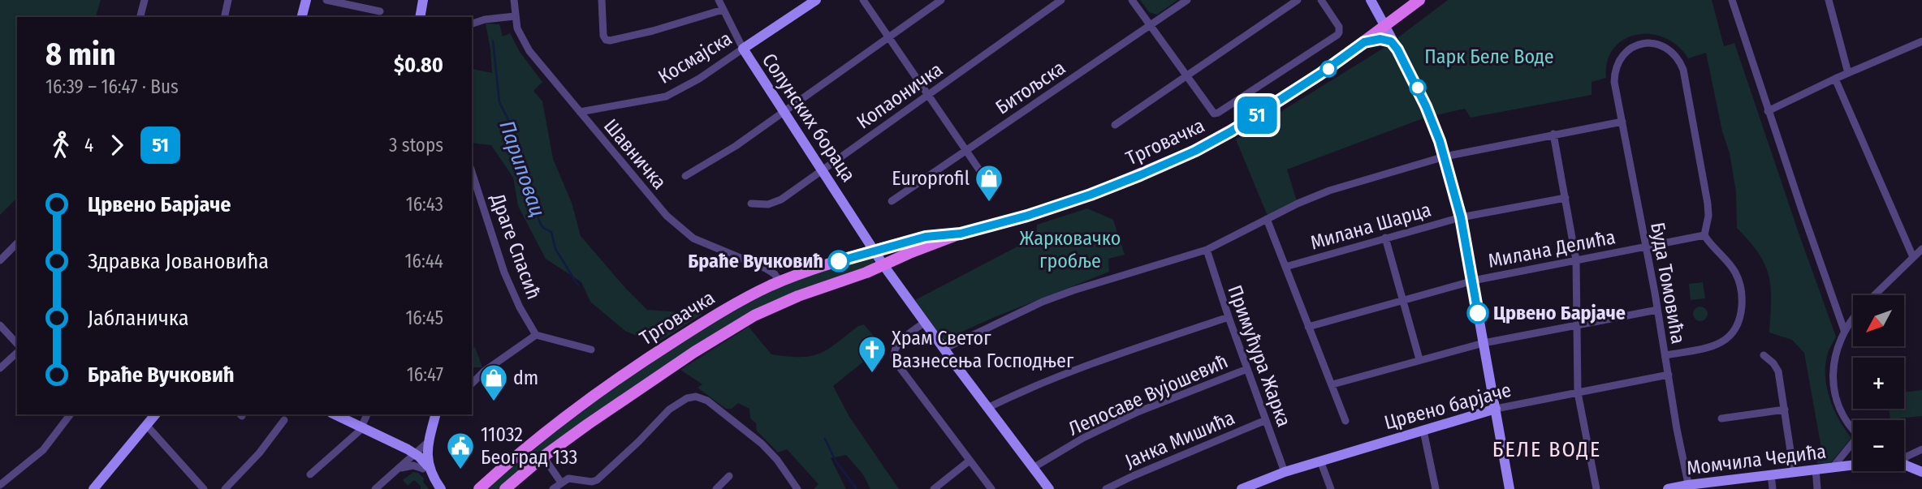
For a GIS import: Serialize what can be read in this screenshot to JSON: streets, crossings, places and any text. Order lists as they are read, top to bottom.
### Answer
{
  "streets": {
    "main road": ["Трговачка"],
    "street": [
      "Космајска",
      "Битољска",
      "Копаоничка",
      "Солунских бораца",
      "Шавничка",
      "Милана Шарца",
      "Драге Спасић",
      "Милана Делића",
      "Буда Томовића",
      "Примућура Жарка",
      "Лепосаве Вујошевић",
      "Црвено барјаче",
      "Јанка Мишића",
      "Момчила Чедића"
    ]
  },
  "crossings": [
    ["Космајска", "Солунских бораца"],
    ["Космајска", "Шавничка"],
    ["Копаоничка", "Солунских бораца"],
    ["Солунских бораца", "Трговачка"],
    ["Трговачка", "Шавничка"],
    ["Милана Делића", "Буда Томовића"],
    ["Буда Томовића", "Црвено барјаче"],
    ["Буда Томовића", "Момчила Чедића"],
    ["Примућура Жарка", "Лепосаве Вујошевић"],
    ["Примућура Жарка", "Црвено барјаче"],
    ["Примућура Жарка", "Јанка Мишића"]
  ],
  "districts": ["БЕЛЕ ВОДЕ"],
  "water": ["Париповац"],
  "parks": ["Парк Беле Воде", "Жарковачко гробље"],
  "places": {
    "shop": ["Europrofil", "dm"],
    "other": ["Браће Вучковић", "Црвено Барјаче"],
    "church": ["Храм Светог Вазнесења Господњег"],
    "public building": ["11032 Београд 133"]
  },
  "lines": ["bus line 51"],
  "north": "bottom left",
  "page": {
    "on_map": "51",
    "heading": ["8 min", "16:39 – 16:47 · Bus", "$0.80"],
    "legs": ["4", "51", "3 stops"],
    "list": [
      {
        "name": "Црвено Барјаче",
        "value": "16:43"
      },
      {
        "name": "Здравка Јовановића",
        "value": "16:44"
      },
      {
        "name": "Јабланичка",
        "value": "16:45"
      },
      {
        "name": "Браће Вучковић",
        "value": "16:47"
      }
    ],
    "map_buttons": ["+", "−"]
  }
}
